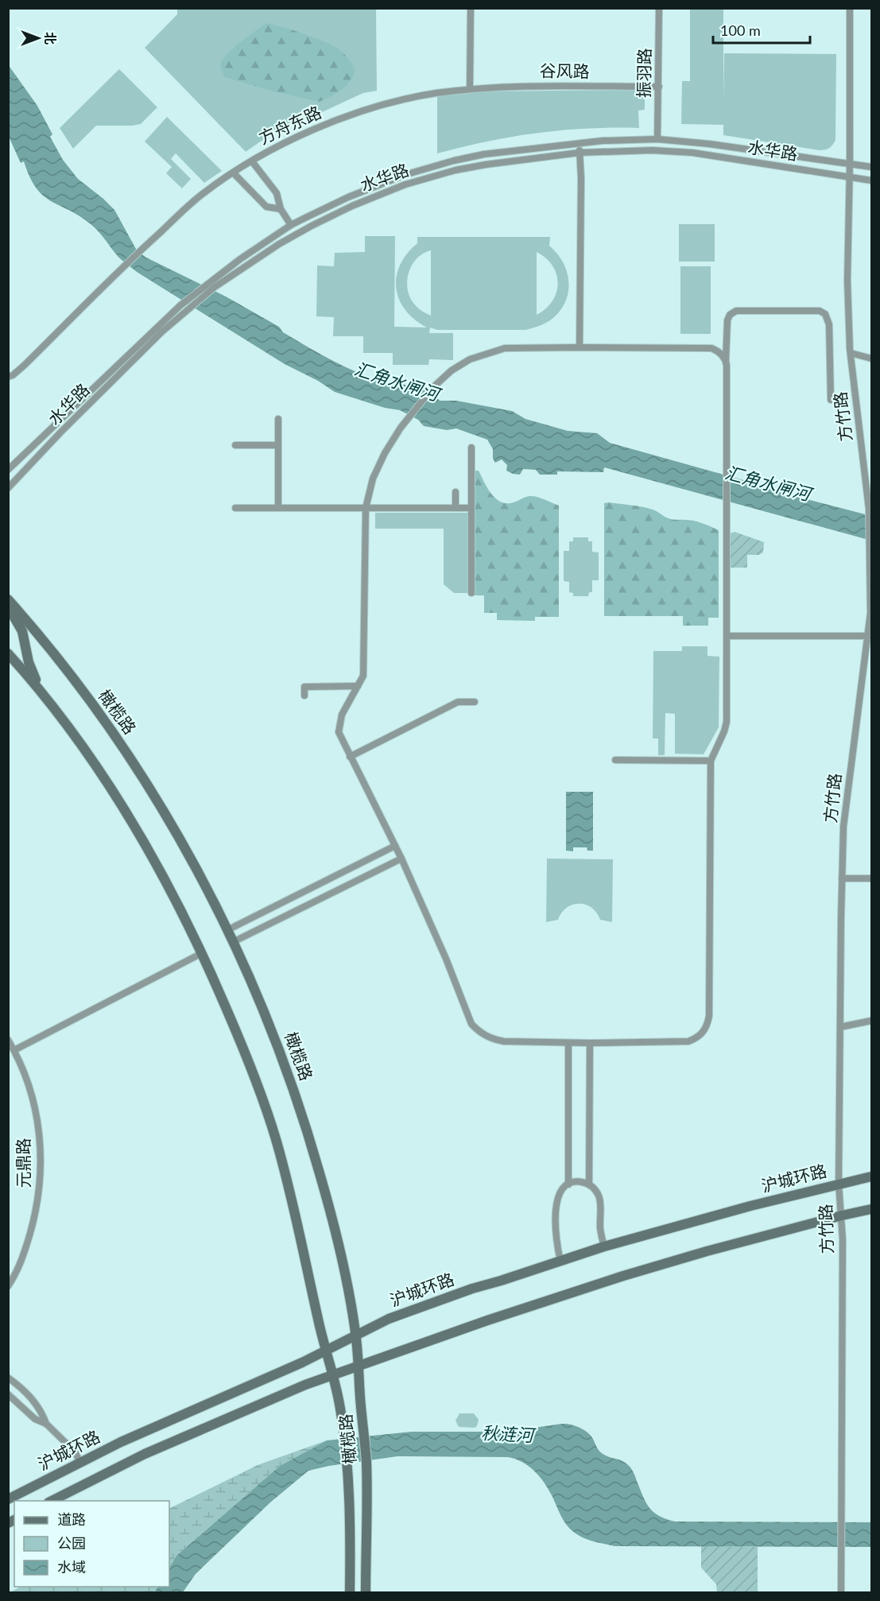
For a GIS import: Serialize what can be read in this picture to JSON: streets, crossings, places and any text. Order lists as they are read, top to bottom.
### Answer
{
  "streets": {
    "main road": ["橄榄路", "沪城环路"],
    "street": [
      "谷风路",
      "振羽路",
      "方舟东路",
      "水华路",
      "方竹路",
      "元鼎路"
    ]
  },
  "crossings": [
    ["谷风路", "振羽路"],
    ["谷风路", "方舟东路"],
    ["振羽路", "水华路"],
    ["水华路", "方竹路"],
    ["方竹路", "沪城环路"],
    ["橄榄路", "沪城环路"]
  ],
  "water": ["汇角水闸河", "秋涟河"],
  "legend": ["道路", "公园", "水域"],
  "scale_bar": "100 m",
  "north": "right"
}
